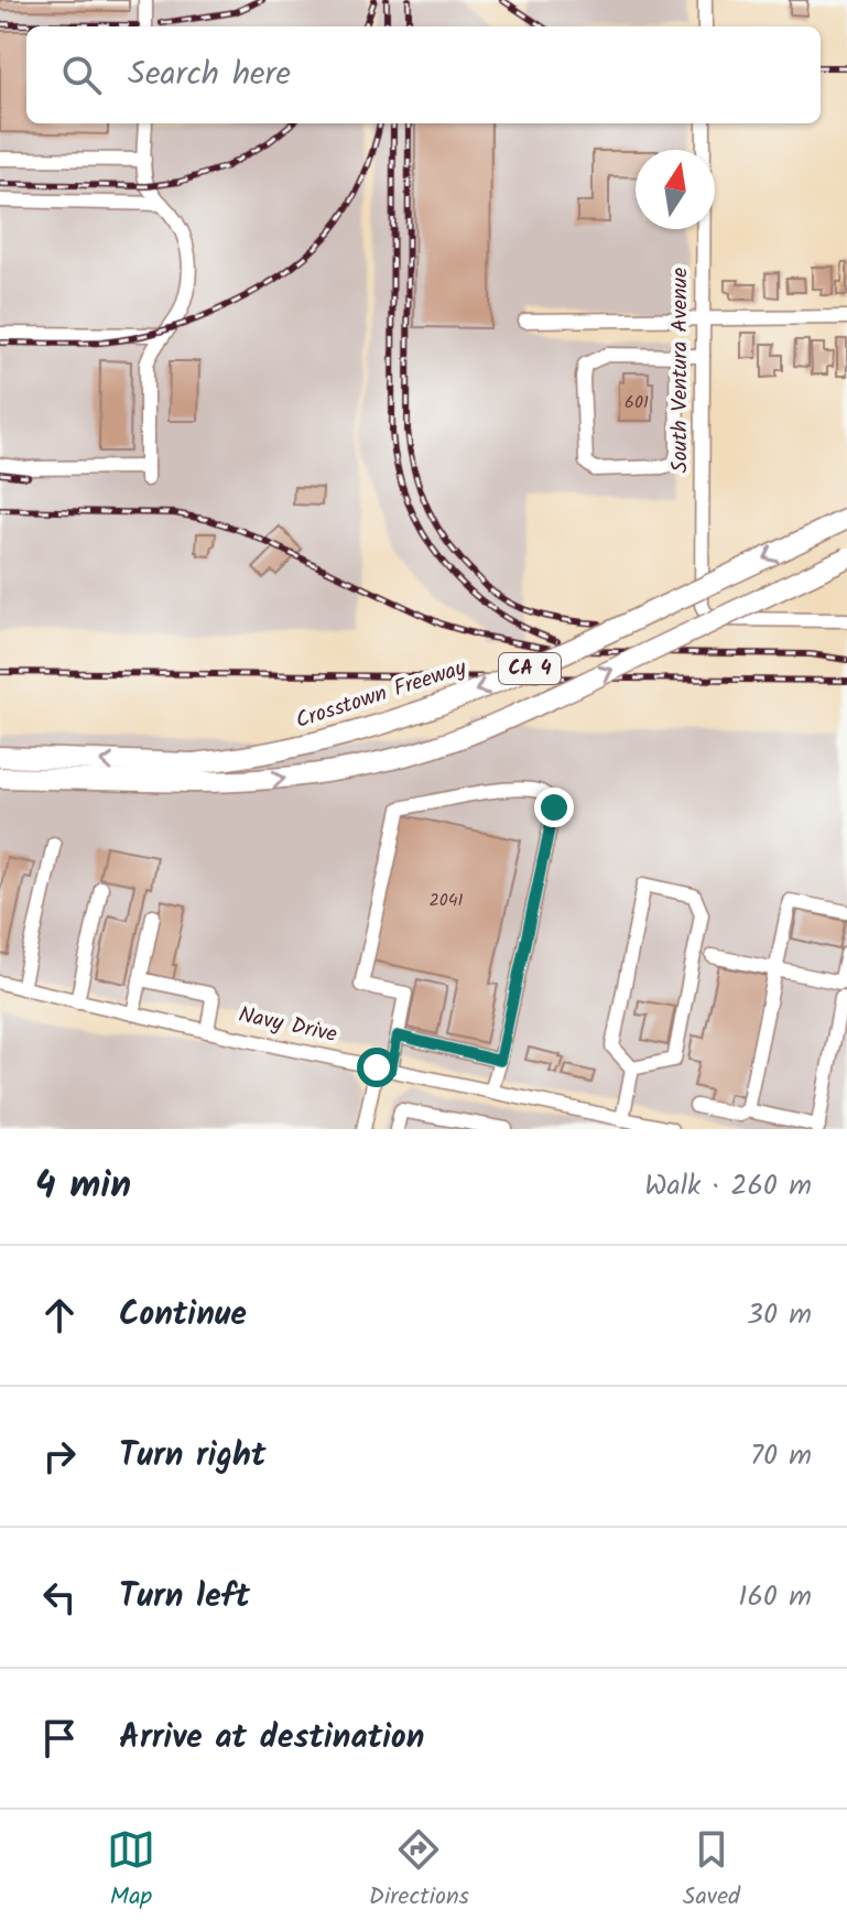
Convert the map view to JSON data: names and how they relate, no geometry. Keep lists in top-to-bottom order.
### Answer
{
  "streets": {
    "highway": ["CA 4", "Crosstown Freeway"],
    "street": ["South Ventura Avenue", "Navy Drive"]
  },
  "house_numbers": ["601", "2041"],
  "north": "top",
  "page": {
    "search": "Search here",
    "heading": ["4 min", "Walk · 260 m"],
    "list": [
      ["Continue", "30 m"],
      ["Turn right", "70 m"],
      ["Turn left", "160 m"],
      "Arrive at destination"
    ],
    "nav": ["Map", "Directions", "Saved"]
  }
}
